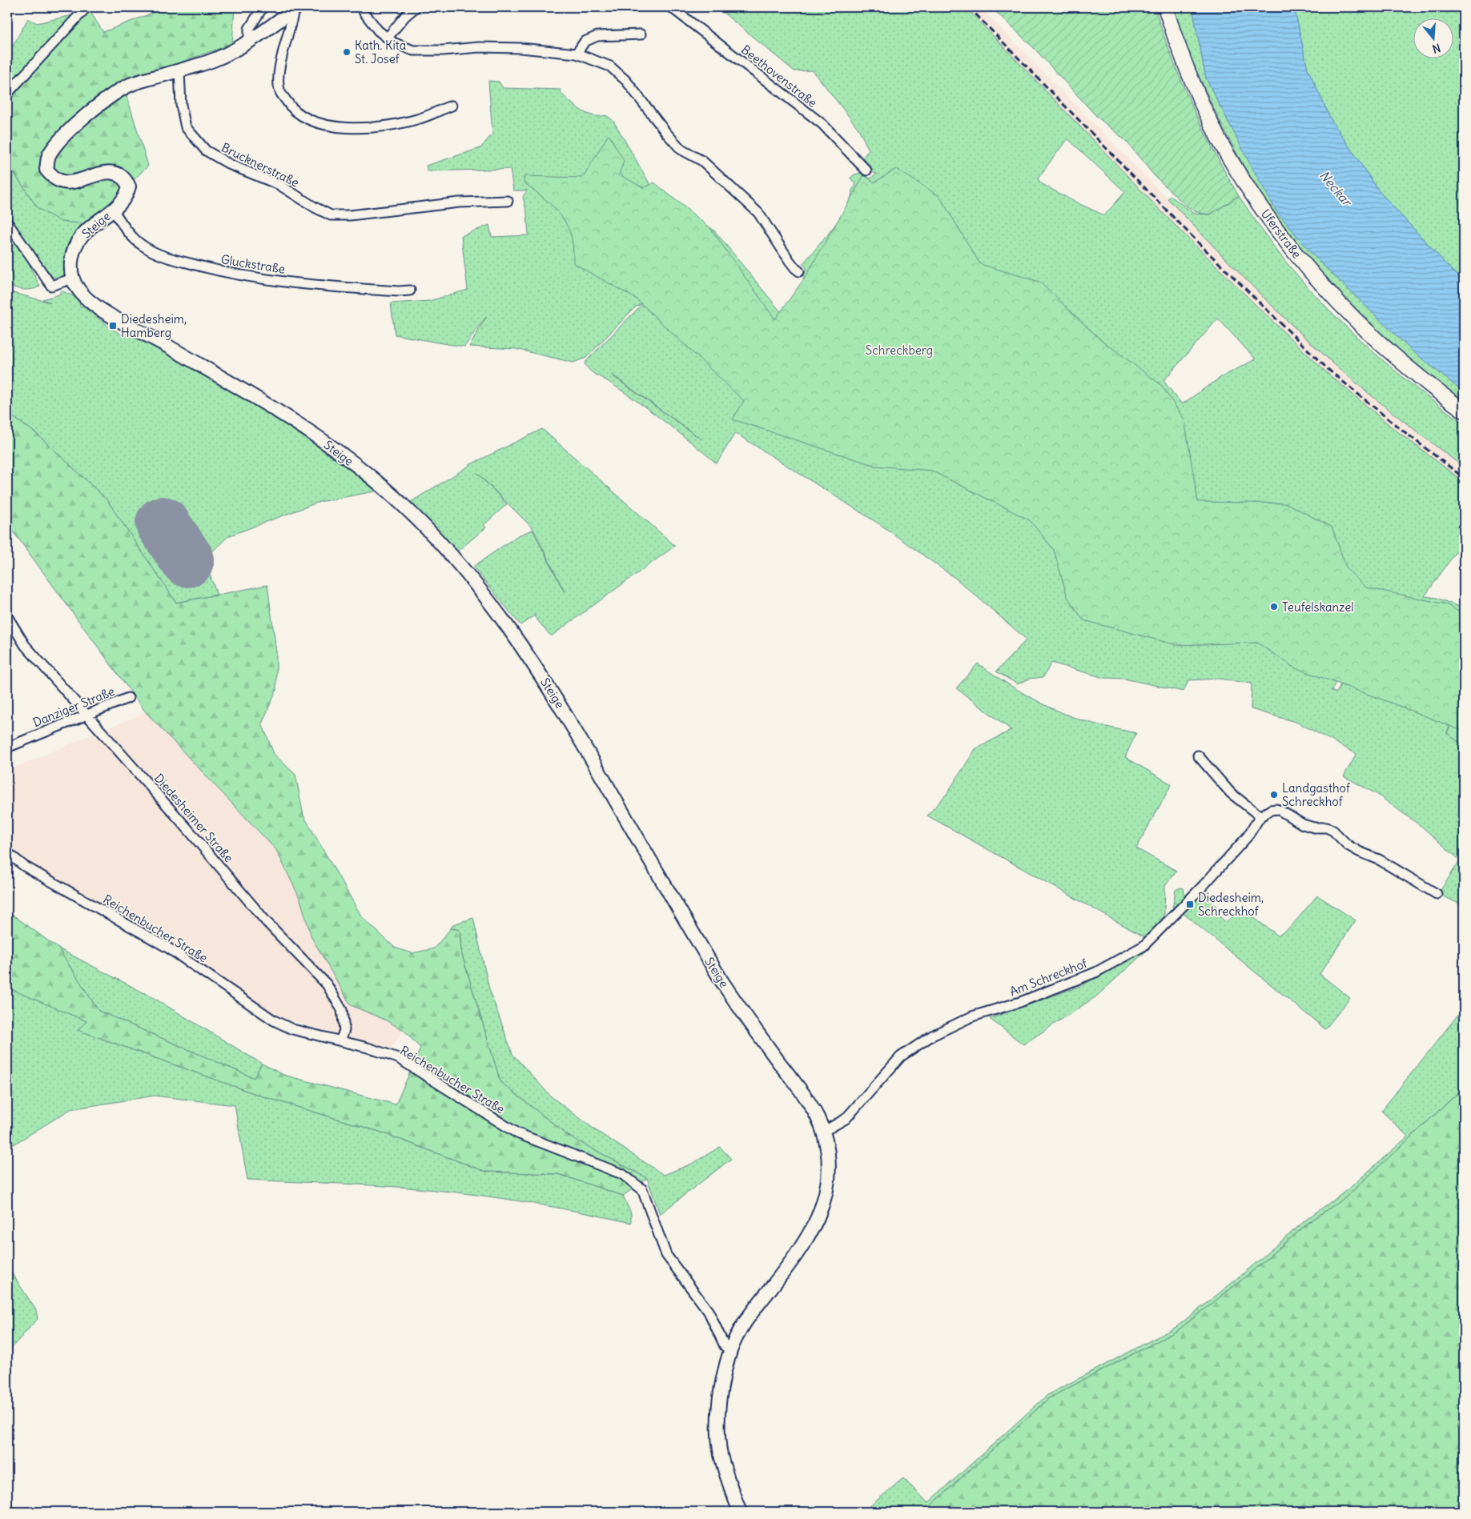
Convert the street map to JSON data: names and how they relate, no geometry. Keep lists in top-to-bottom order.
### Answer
{
  "streets": {
    "main road": ["Uferstraße"],
    "street": [
      "Beethovenstraße",
      "Brucknerstraße",
      "Steige",
      "Gluckstraße",
      "Danziger Straße",
      "Diedesheimer Straße",
      "Reichenbucher Straße",
      "Am Schreckhof"
    ]
  },
  "crossings": [
    ["Brucknerstraße", "Steige"],
    ["Steige", "Gluckstraße"],
    ["Steige", "Reichenbucher Straße"],
    ["Steige", "Am Schreckhof"],
    ["Danziger Straße", "Diedesheimer Straße"],
    ["Diedesheimer Straße", "Reichenbucher Straße"]
  ],
  "water": ["Neckar"],
  "parks": ["Schreckberg"],
  "places": {
    "other": ["Kath. Kita St. Josef", "Teufelskanzel", "Landgasthof Schreckhof"],
    "transit": ["Diedesheim, Hamberg", "Diedesheim, Schreckhof"]
  },
  "north": "bottom"
}
